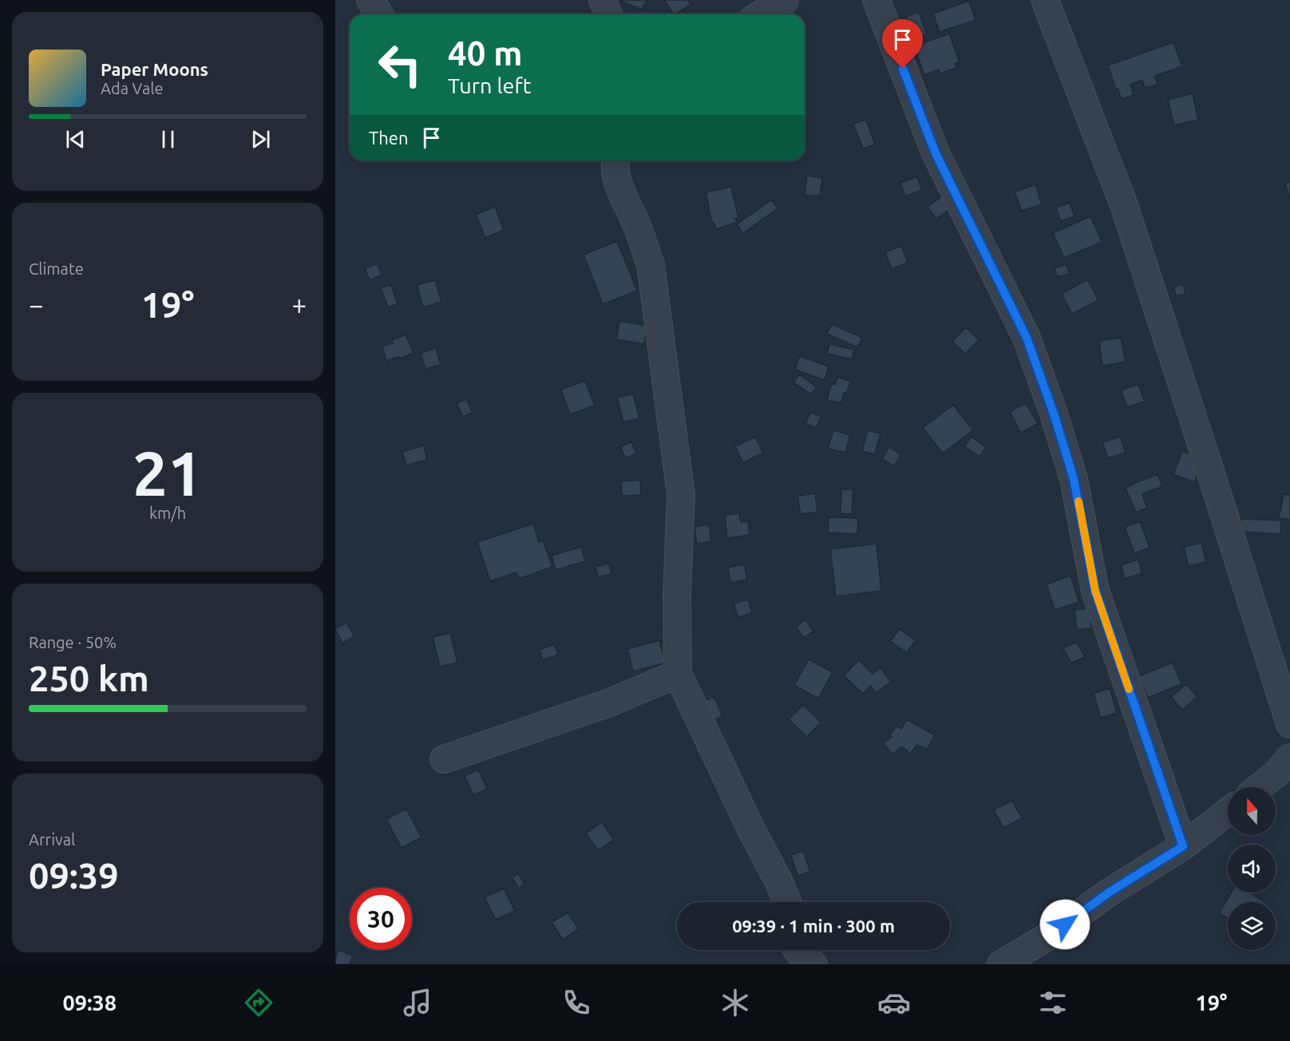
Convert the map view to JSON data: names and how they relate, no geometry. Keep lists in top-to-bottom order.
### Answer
{
  "north": "top",
  "page": {
    "turn": ["40 m", "Turn left"],
    "song": ["Paper Moons", "Ada Vale"],
    "then": "Then",
    "tile": [
      "Climate",
      ["21", "km/h"],
      ["Range · 50%", "250 km"],
      ["Arrival", "09:39"]
    ],
    "heat": ["−", "19°", "+"],
    "limit": "30",
    "trip": "09:39 · 1 min · 300 m",
    "tabs": ["09:38", "19°"]
  }
}
